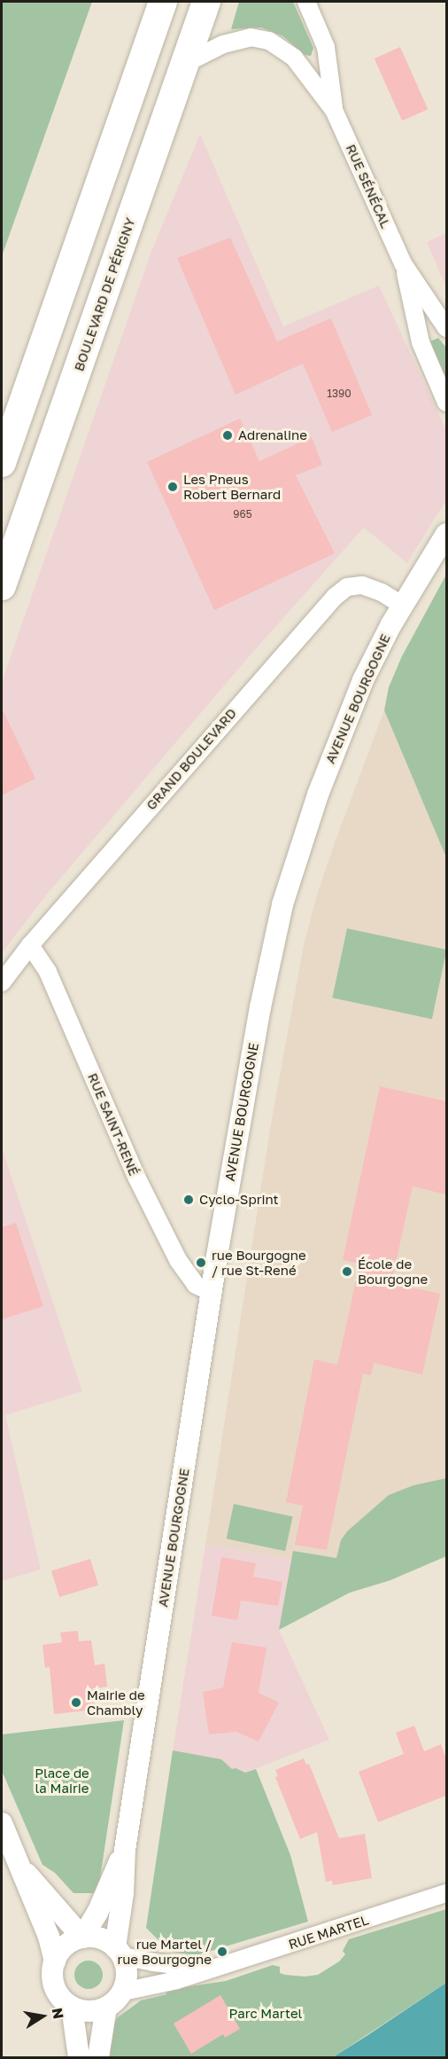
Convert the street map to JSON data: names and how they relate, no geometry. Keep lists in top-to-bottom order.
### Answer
{
  "streets": {
    "main road": ["BOULEVARD DE PÉRIGNY"],
    "street": [
      "RUE SÉNÉCAL",
      "AVENUE BOURGOGNE",
      "GRAND BOULEVARD",
      "RUE SAINT-RENÉ",
      "RUE MARTEL"
    ]
  },
  "crossings": [
    ["RUE SÉNÉCAL", "BOULEVARD DE PÉRIGNY"],
    ["AVENUE BOURGOGNE", "GRAND BOULEVARD"],
    ["AVENUE BOURGOGNE", "RUE SAINT-RENÉ"],
    ["AVENUE BOURGOGNE", "RUE MARTEL"],
    ["GRAND BOULEVARD", "RUE SAINT-RENÉ"]
  ],
  "parks": ["Place de la Mairie", "Parc Martel"],
  "places": [
    "Adrenaline",
    "Les Pneus Robert Bernard",
    "Cyclo-Sprint",
    "rue Bourgogne / rue St-René",
    "École de Bourgogne",
    "Mairie de Chambly",
    "rue Martel / rue Bourgogne"
  ],
  "house_numbers": ["1390", "965"],
  "north": "right"
}
